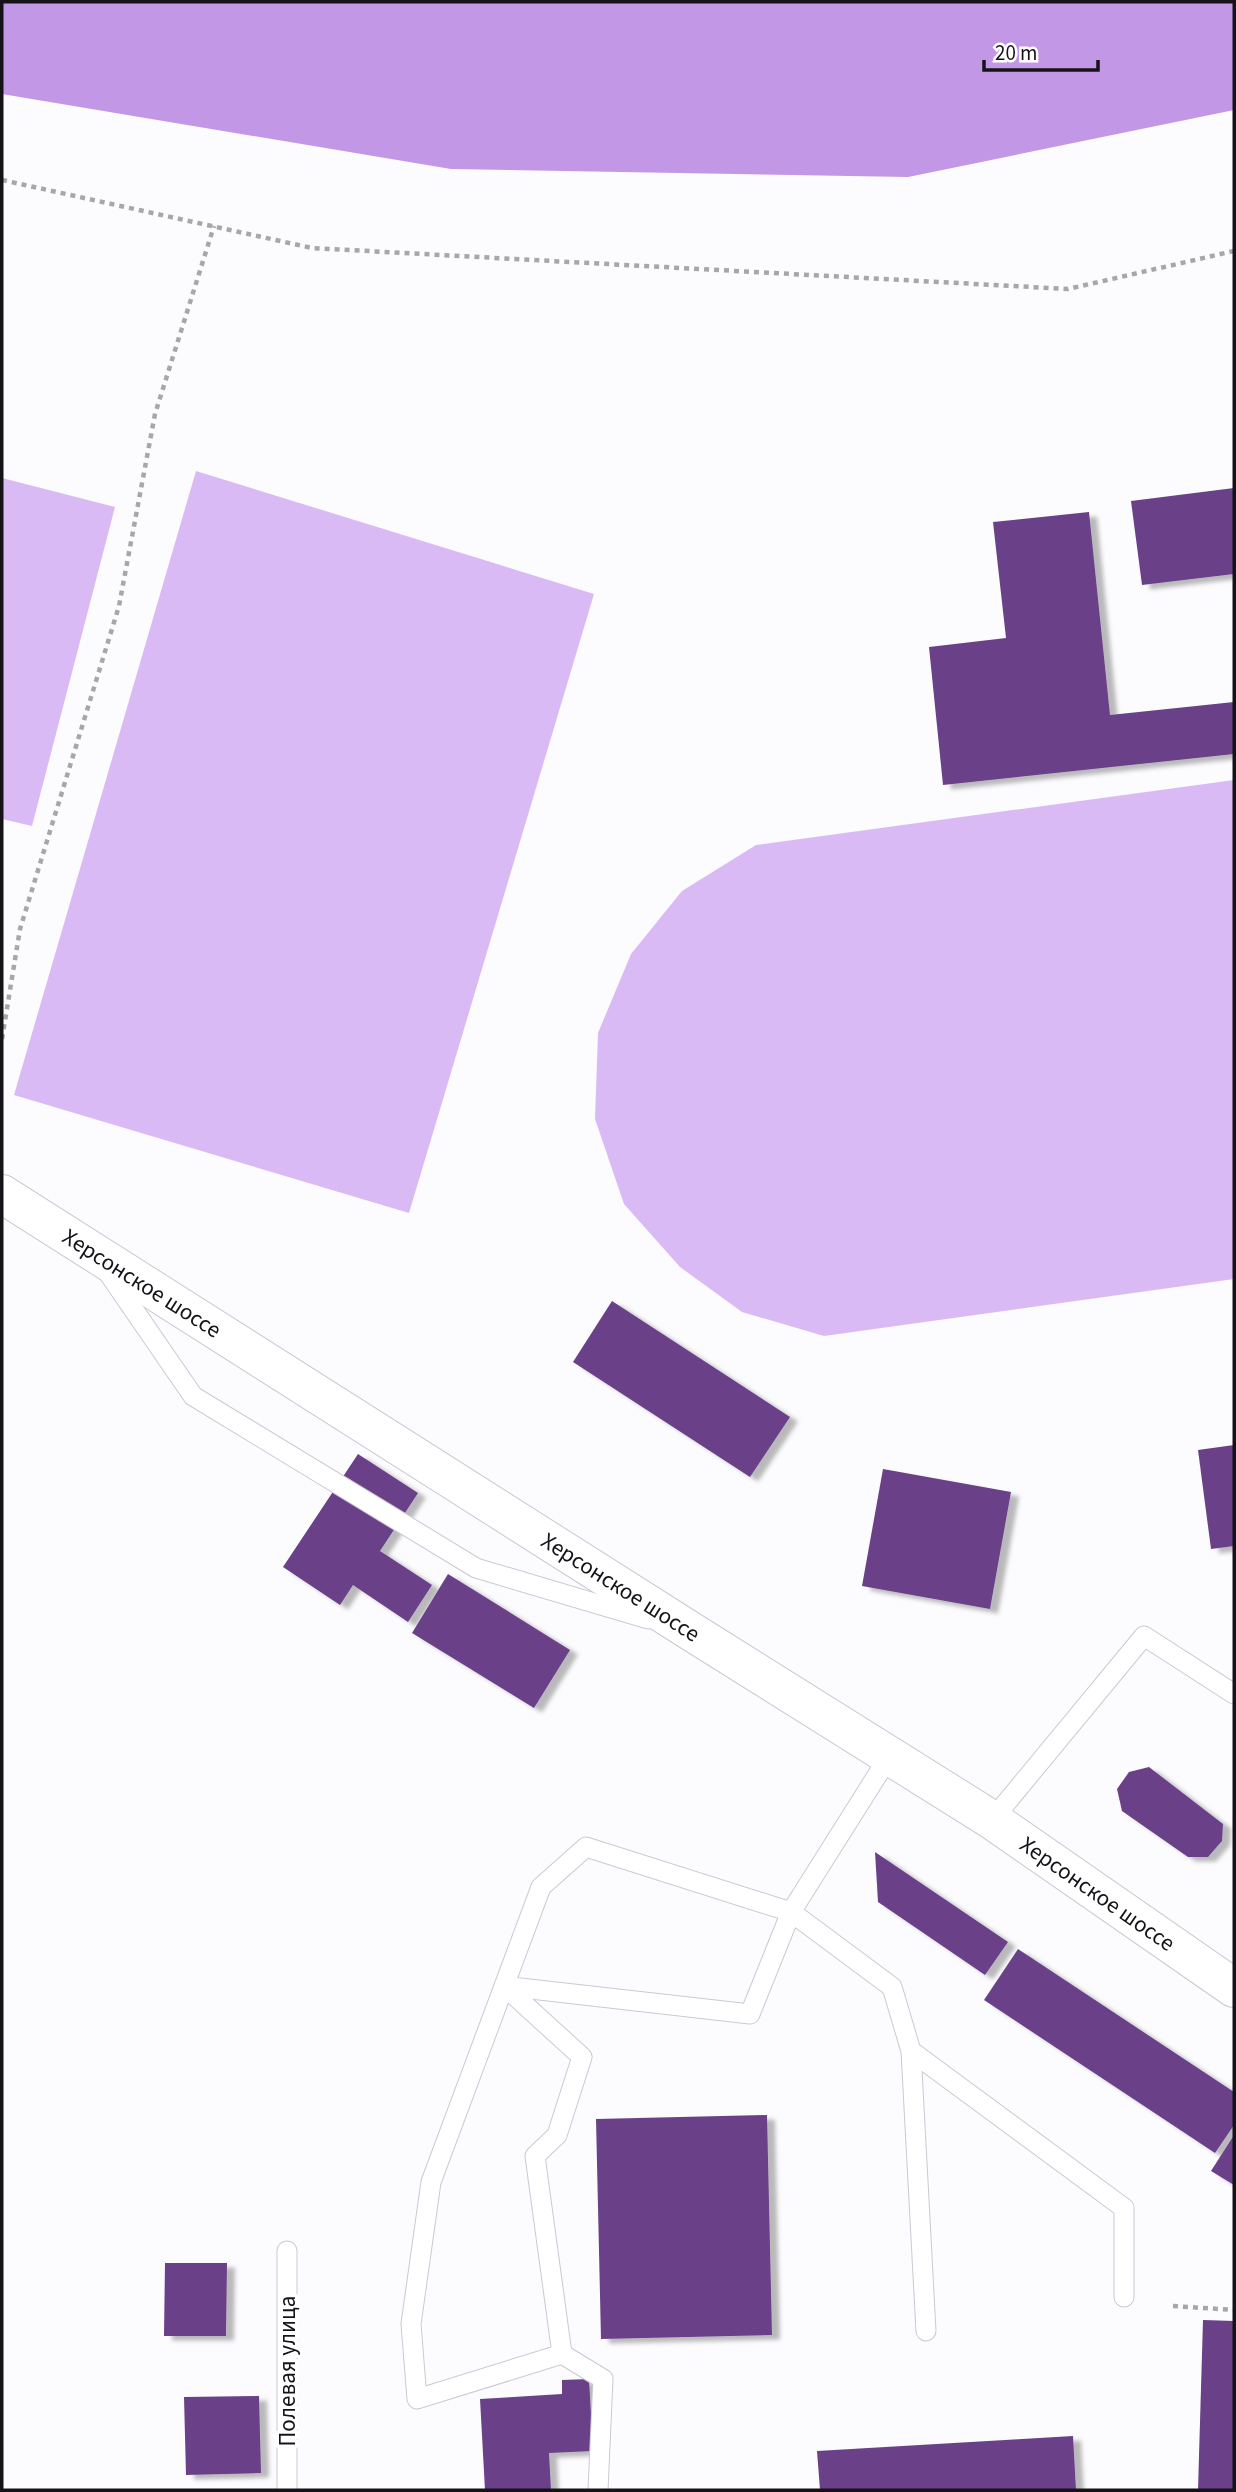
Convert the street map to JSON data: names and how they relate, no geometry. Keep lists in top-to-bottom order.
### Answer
{
  "streets": {
    "highway": ["Херсонское шоссе"],
    "lane": ["Полевая улица"]
  },
  "scale_bar": "20 m"
}
